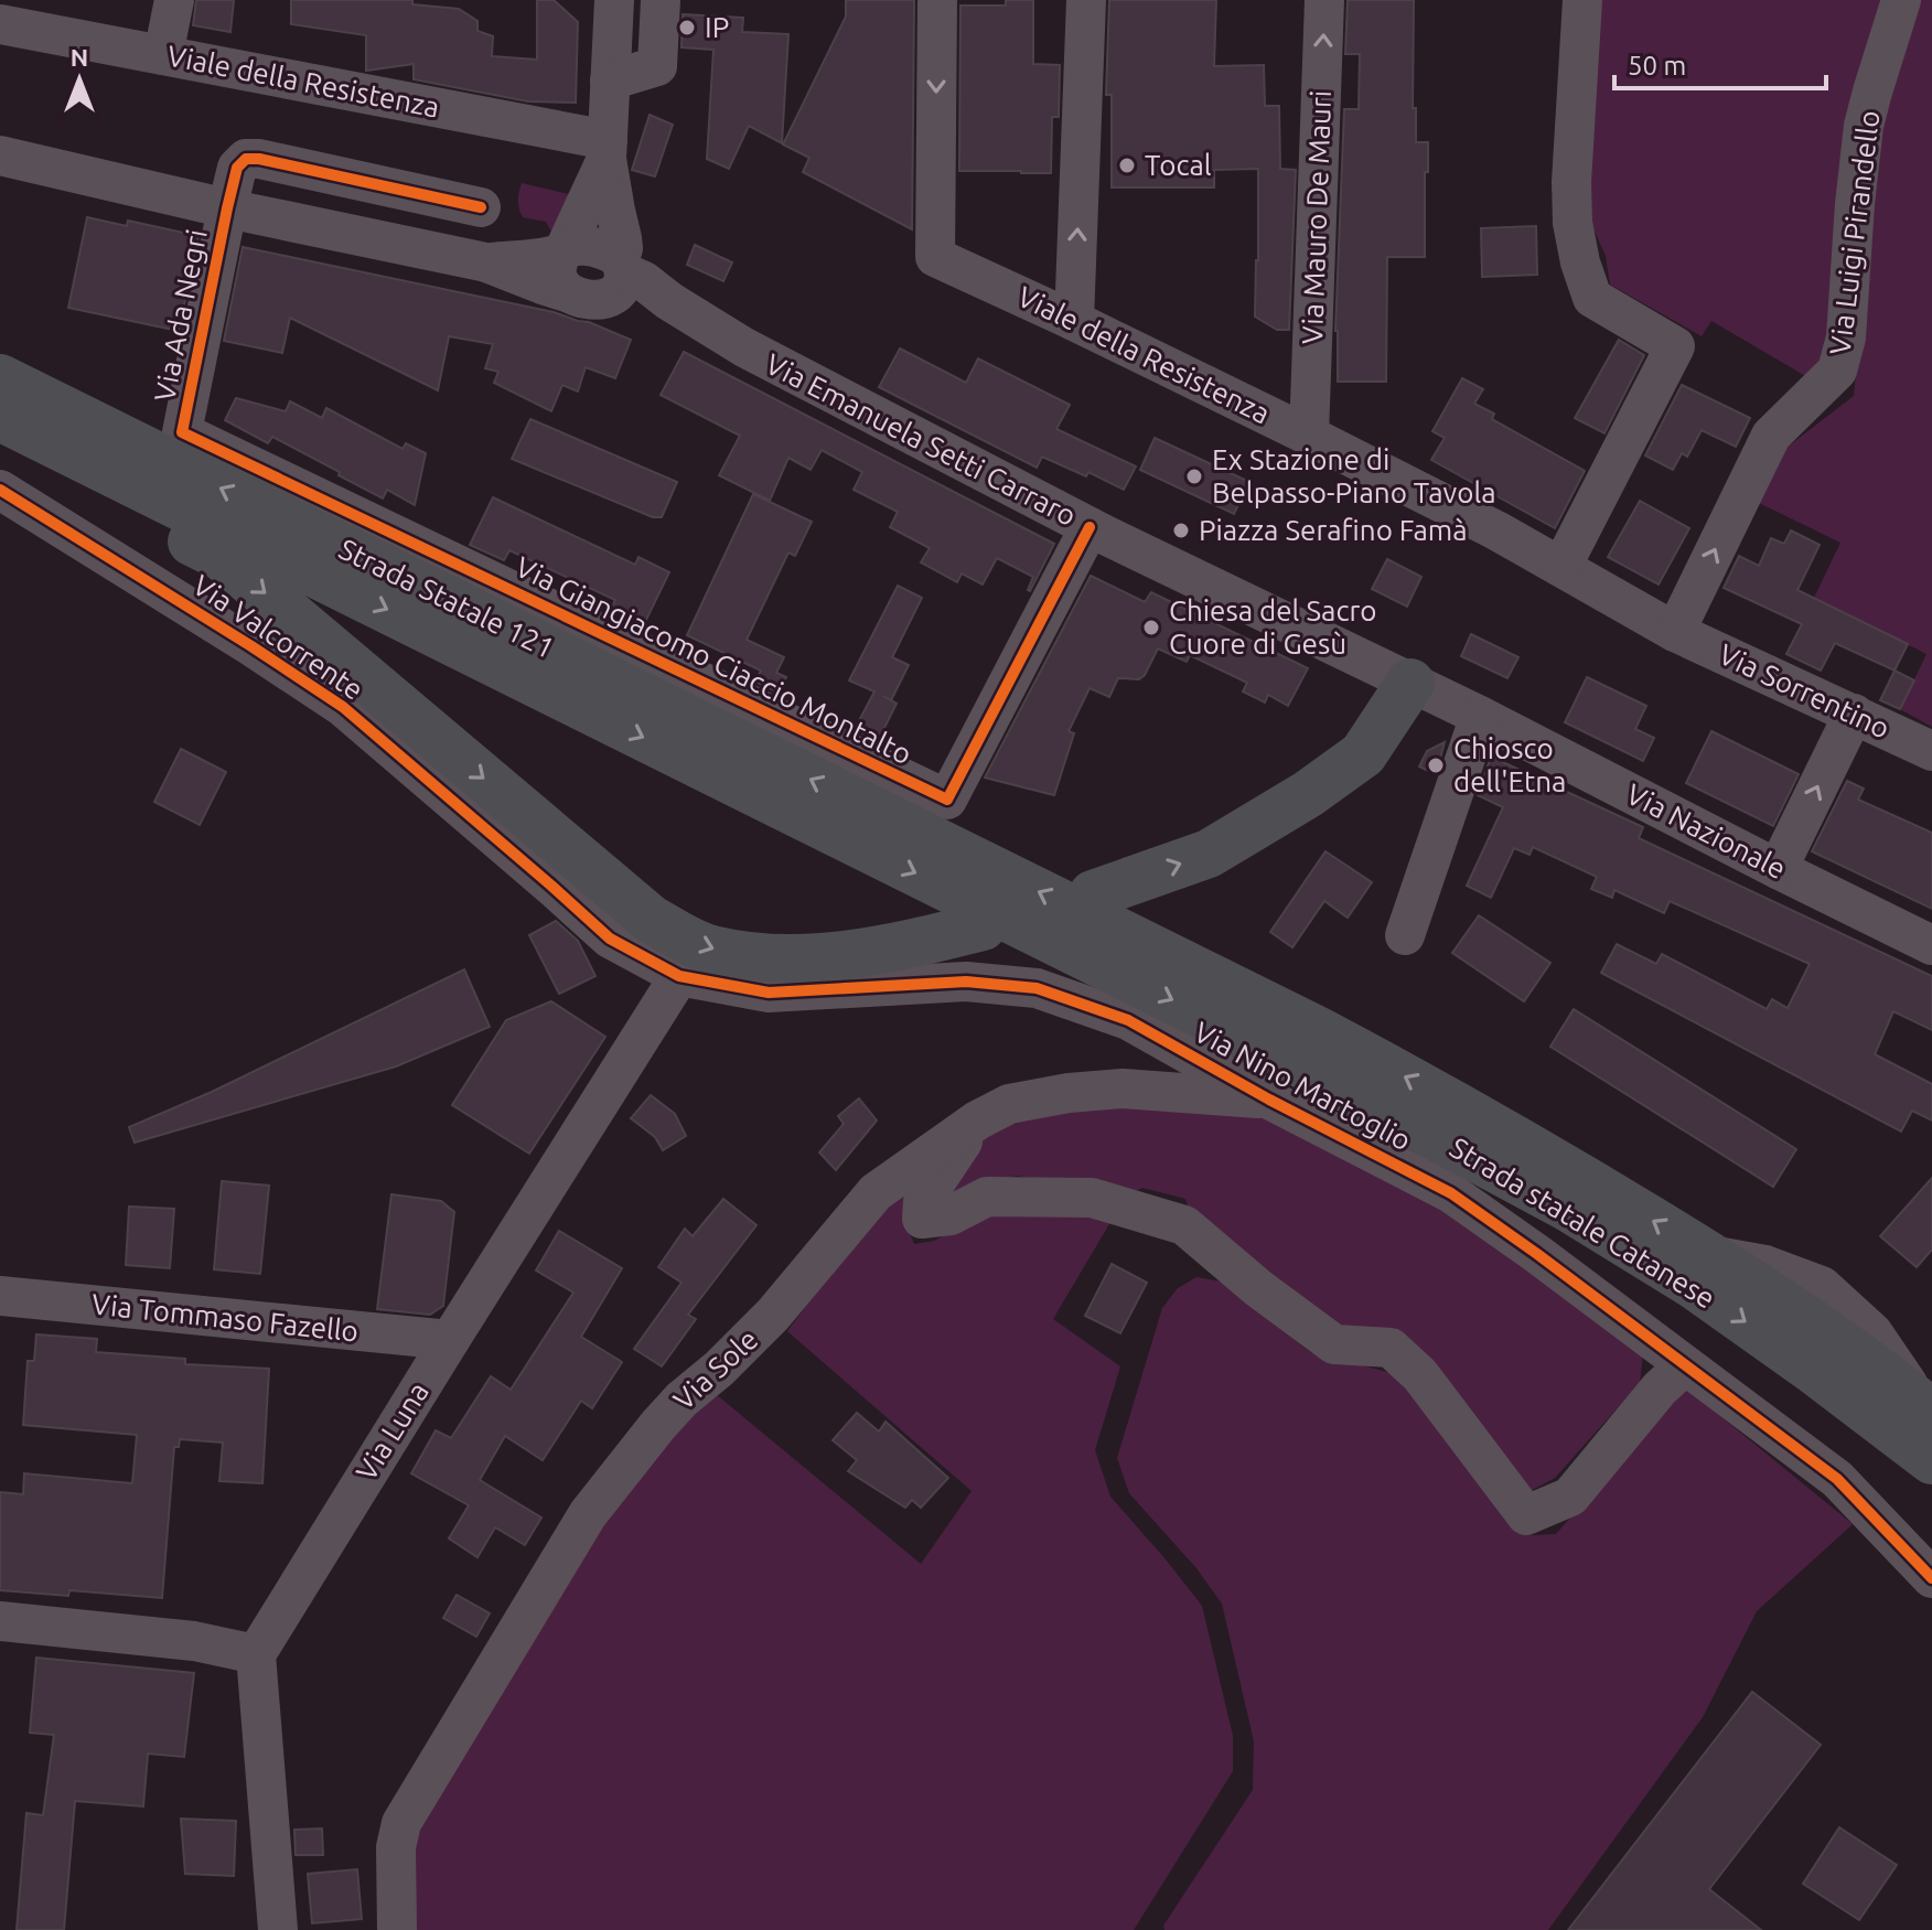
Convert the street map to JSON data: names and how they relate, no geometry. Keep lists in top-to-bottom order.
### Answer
{
  "streets": {
    "main road": ["Strada Statale 121", "Strada statale Catanese"],
    "street": [
      "Viale della Resistenza",
      "Via Mauro De Mauri",
      "Via Luigi Pirandello",
      "Via Ada Negri",
      "Via Emanuela Setti Carraro",
      "Via Valcorrente",
      "Via Giangiacomo Ciaccio Montalto",
      "Via Sorrentino",
      "Via Nazionale",
      "Via Nino Martoglio",
      "Via Tommaso Fazello",
      "Via Sole",
      "Via Luna"
    ]
  },
  "crossings": [
    ["Viale della Resistenza", "Via Mauro De Mauri"],
    ["Viale della Resistenza", "Via Luigi Pirandello"],
    ["Viale della Resistenza", "Via Sorrentino"],
    ["Via Luigi Pirandello", "Via Sorrentino"],
    ["Via Ada Negri", "Via Giangiacomo Ciaccio Montalto"],
    ["Via Emanuela Setti Carraro", "Via Giangiacomo Ciaccio Montalto"],
    ["Via Emanuela Setti Carraro", "Via Nazionale"],
    ["Strada Statale 121", "Strada statale Catanese"],
    ["Via Valcorrente", "Via Nino Martoglio"],
    ["Via Nino Martoglio", "Via Sole"],
    ["Via Nino Martoglio", "Via Luna"],
    ["Via Tommaso Fazello", "Via Luna"]
  ],
  "one_way": ["Via Luigi Pirandello"],
  "places": [
    "IP",
    "Tocal",
    "Ex Stazione di Belpasso-Piano Tavola",
    "Piazza Serafino Famà",
    "Chiesa del Sacro Cuore di Gesù",
    "Chiosco dell'Etna"
  ],
  "scale_bar": "50 m",
  "north": "top"
}
